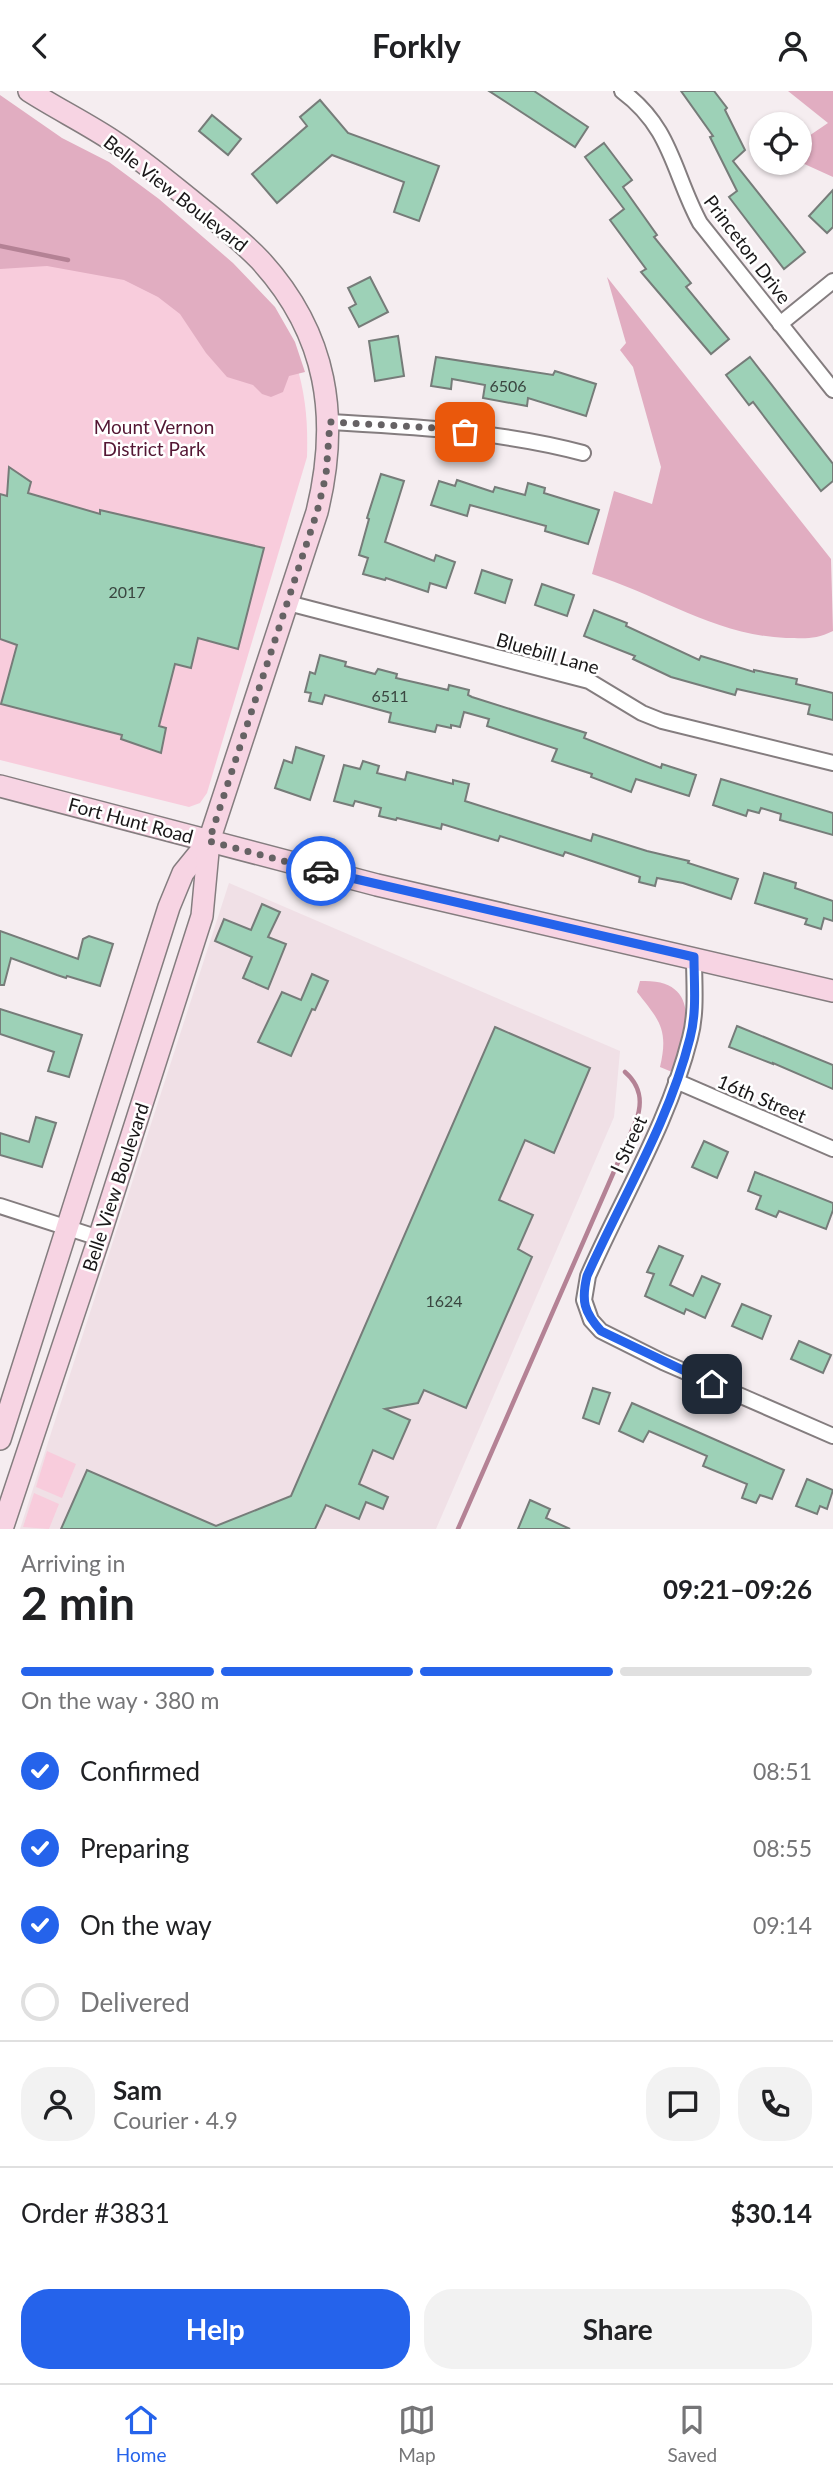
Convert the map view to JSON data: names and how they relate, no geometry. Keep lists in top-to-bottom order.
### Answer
{
  "streets": {
    "main road": ["Belle View Boulevard", "Fort Hunt Road"],
    "street": [
      "Princeton Drive",
      "Bluebill Lane",
      "16th Street",
      "I Street"
    ]
  },
  "crossings": [
    ["Belle View Boulevard", "Bluebill Lane"],
    ["Belle View Boulevard", "Fort Hunt Road"],
    ["Fort Hunt Road", "I Street"],
    ["16th Street", "I Street"]
  ],
  "parks": ["Mount Vernon District Park"],
  "house_numbers": [
    "6506",
    "2017",
    "6511",
    "1624"
  ],
  "page": {
    "header": "Forkly",
    "heading": ["2 min", "Arriving in", "09:21–09:26"],
    "panel": [
      "Sam",
      "Courier · 4.9",
      "Order #3831",
      "$30.14"
    ],
    "bar": "On the way · 380 m",
    "list": [
      ["Confirmed", "08:51"],
      ["Preparing", "08:55"],
      ["On the way", "09:14"],
      "Delivered"
    ],
    "buttons": ["Help", "Share"],
    "tabs": ["Home", "Map", "Saved"]
  }
}
